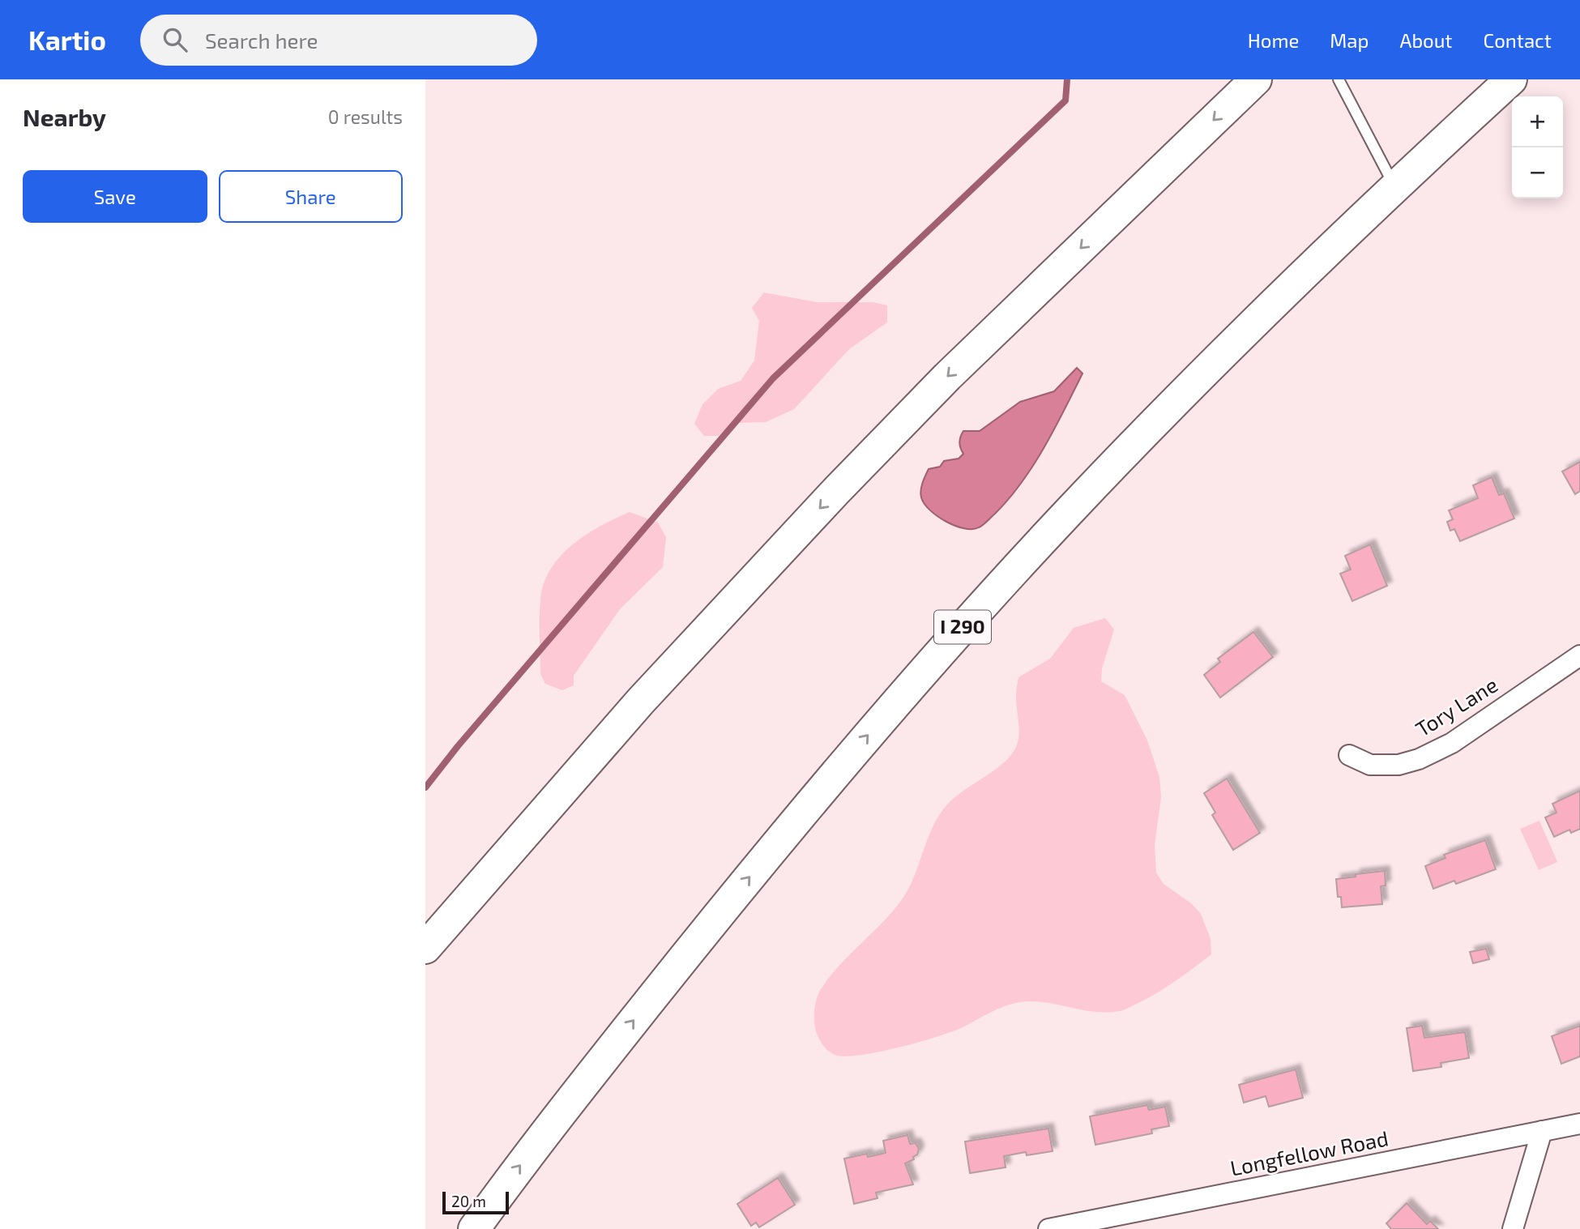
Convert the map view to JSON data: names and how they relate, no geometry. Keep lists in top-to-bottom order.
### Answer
{
  "streets": {
    "highway": ["I 290"],
    "street": ["Tory Lane", "Longfellow Road"]
  },
  "scale_bar": "20 m",
  "page": {
    "header": "Kartio",
    "search": "Search here",
    "nav": [
      "Home",
      "Map",
      "About",
      "Contact"
    ],
    "heading": ["Nearby", "0 results"],
    "map_buttons": ["+", "−"],
    "buttons": ["Save", "Share"],
    "scale": "20 m"
  }
}
